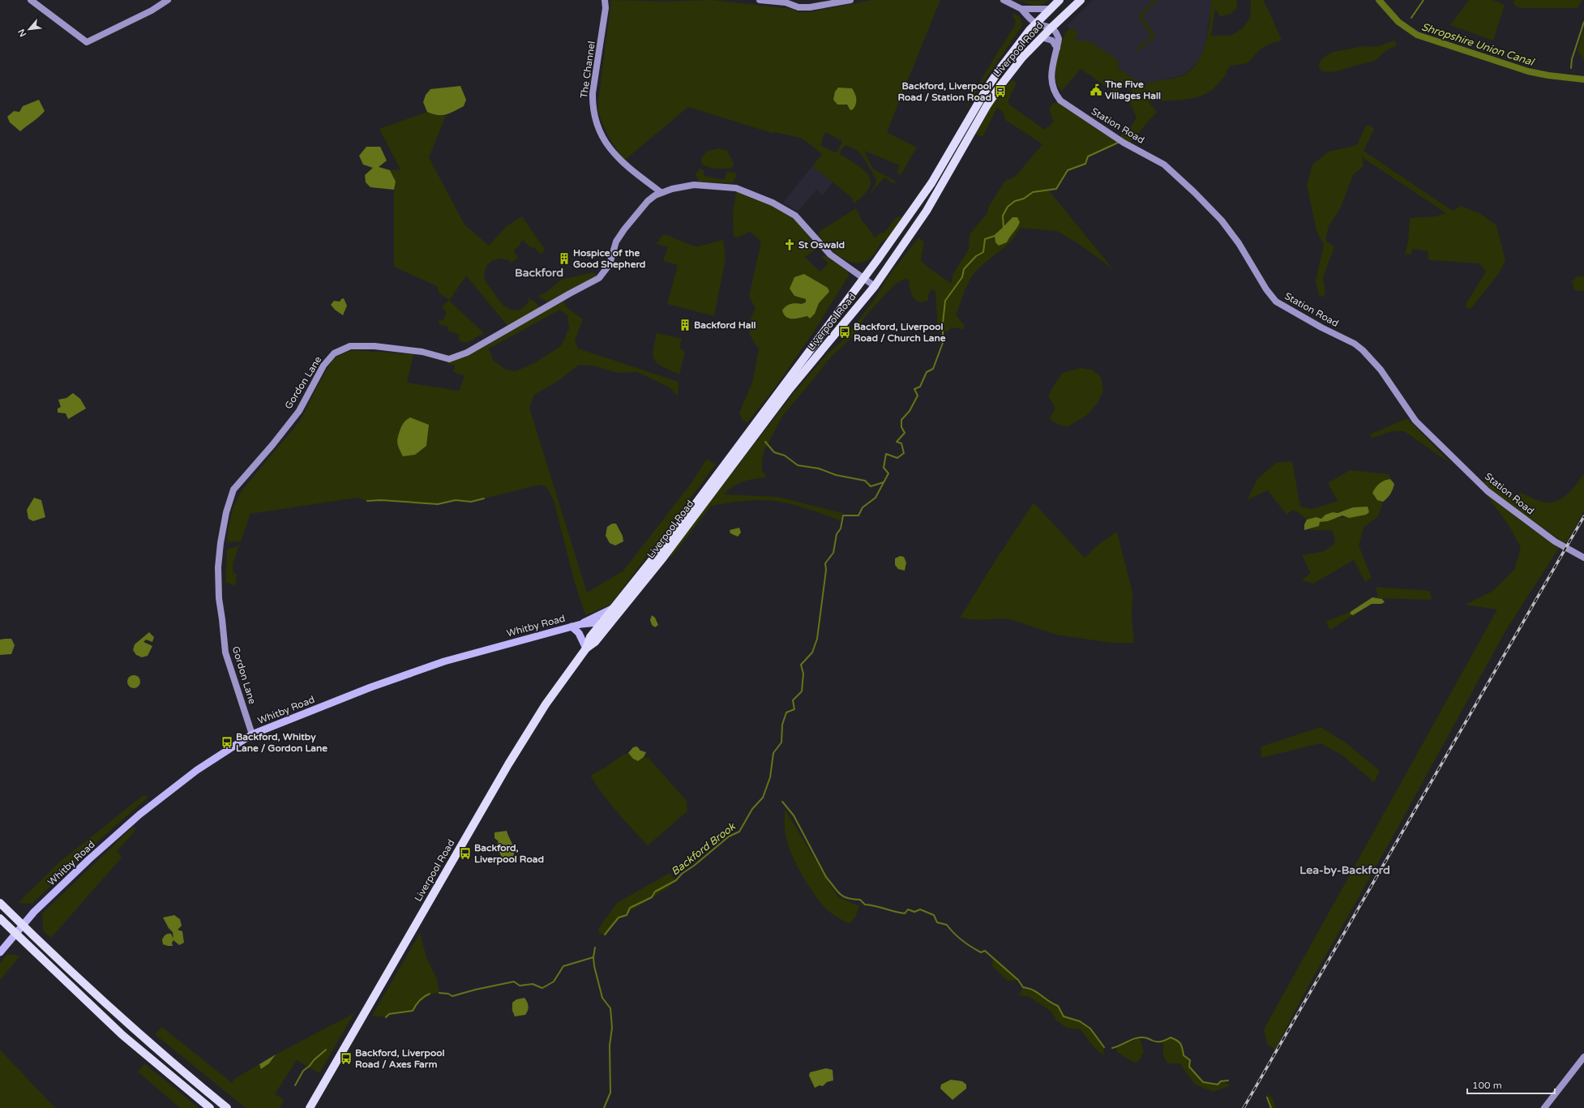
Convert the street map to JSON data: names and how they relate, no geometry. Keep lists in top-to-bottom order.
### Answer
{
  "streets": {
    "highway": ["Liverpool Road"],
    "main road": ["Whitby Road"],
    "street": ["The Channel", "Station Road", "Gordon Lane"]
  },
  "crossings": [
    ["Liverpool Road", "Station Road"],
    ["Liverpool Road", "Whitby Road"],
    ["The Channel", "Gordon Lane"],
    ["Gordon Lane", "Whitby Road"]
  ],
  "districts": ["Backford", "Lea-by-Backford"],
  "water": ["Shropshire Union Canal", "Backford Brook"],
  "places": {
    "public building": ["The Five Villages Hall"],
    "bus stop": [
      "Backford, Liverpool Road / Station Road",
      "Backford, Liverpool Road / Church Lane",
      "Backford, Whitby Lane / Gordon Lane",
      "Backford, Liverpool Road",
      "Backford, Liverpool Road / Axes Farm"
    ],
    "church": ["St Oswald"],
    "building": ["Hospice of the Good Shepherd", "Backford Hall"]
  },
  "scale_bar": "100 m",
  "north": "bottom left"
}
